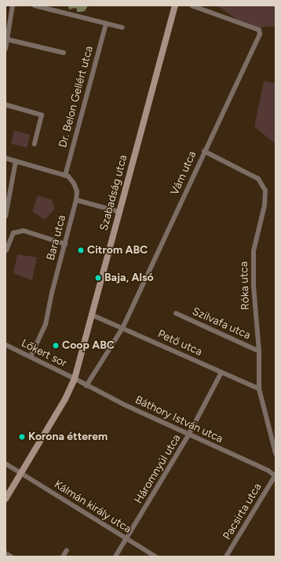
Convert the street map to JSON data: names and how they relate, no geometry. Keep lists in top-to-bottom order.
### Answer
{
  "streets": {
    "main road": ["Szabadság utca"],
    "street": [
      "Dr. Belon Gellért utca",
      "Vám utca",
      "Bara utca",
      "Róka utca",
      "Szilvafa utca",
      "Pető utca",
      "Lőkert sor",
      "Báthory István utca",
      "Háromnyúl utca",
      "Kálmán király utca",
      "Pacsirta utca"
    ]
  },
  "crossings": [
    ["Dr. Belon Gellért utca", "Bara utca"],
    ["Vám utca", "Róka utca"],
    ["Vám utca", "Pető utca"],
    ["Vám utca", "Báthory István utca"],
    ["Szabadság utca", "Pető utca"],
    ["Szabadság utca", "Lőkert sor"],
    ["Szabadság utca", "Báthory István utca"],
    ["Szabadság utca", "Kálmán király utca"],
    ["Bara utca", "Lőkert sor"],
    ["Róka utca", "Szilvafa utca"],
    ["Róka utca", "Pető utca"],
    ["Pető utca", "Háromnyúl utca"],
    ["Lőkert sor", "Báthory István utca"],
    ["Báthory István utca", "Háromnyúl utca"],
    ["Báthory István utca", "Pacsirta utca"],
    ["Háromnyúl utca", "Kálmán király utca"]
  ],
  "places": [
    "Citrom ABC",
    "Baja, Alsó",
    "Coop ABC",
    "Korona étterem"
  ]
}
